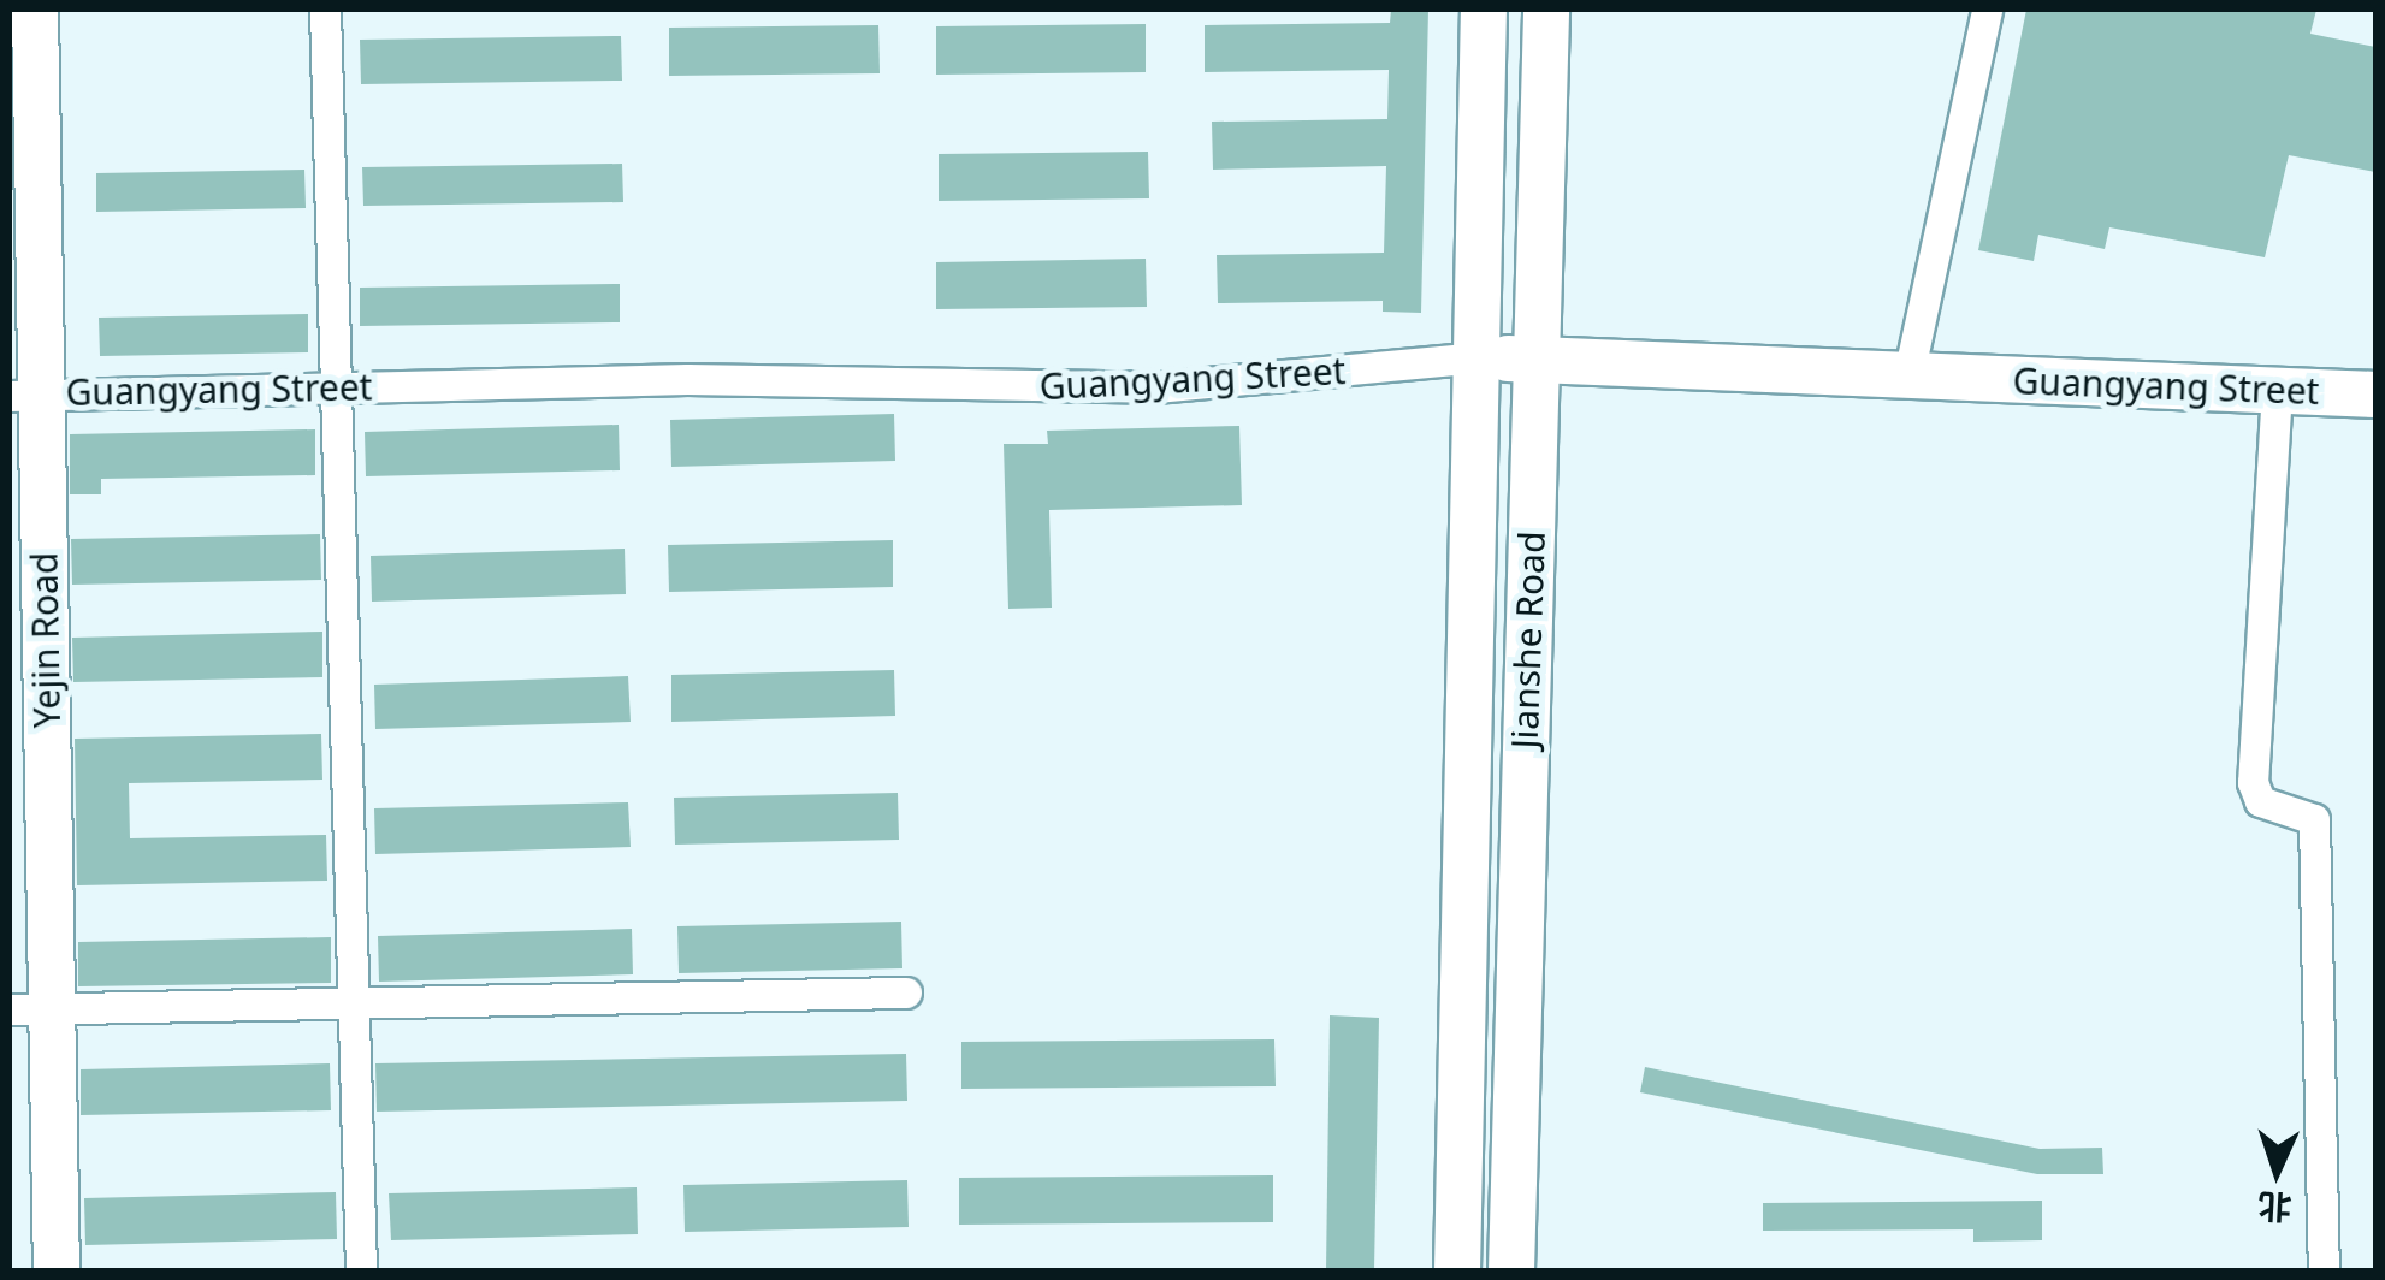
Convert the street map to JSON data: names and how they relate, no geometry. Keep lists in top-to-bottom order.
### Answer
{
  "streets": {
    "street": ["Guangyang Street", "Yejin Road", "Jianshe Road"]
  },
  "crossings": [
    ["Guangyang Street", "Yejin Road"],
    ["Guangyang Street", "Jianshe Road"]
  ],
  "north": "bottom"
}
